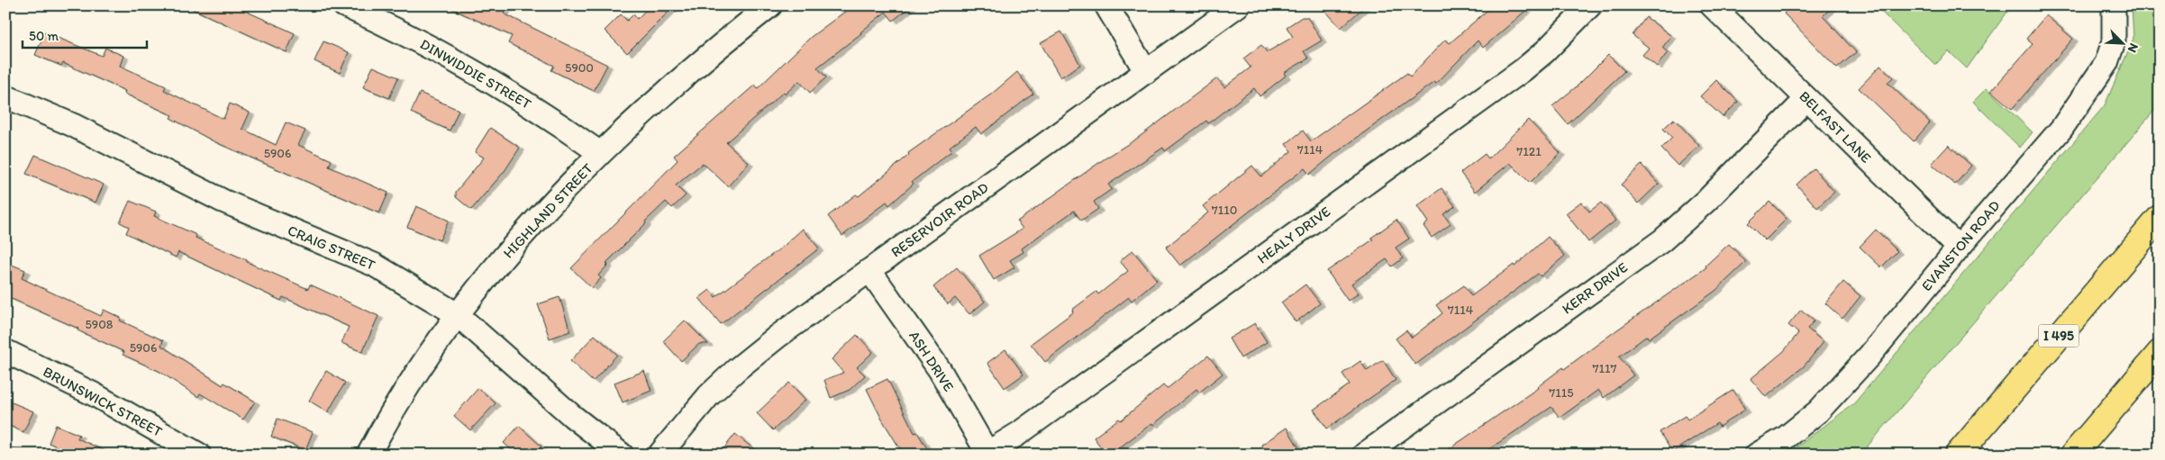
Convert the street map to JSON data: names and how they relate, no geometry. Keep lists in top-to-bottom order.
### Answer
{
  "streets": {
    "highway": ["I 495"],
    "street": [
      "DINWIDDIE STREET",
      "BELFAST LANE",
      "HIGHLAND STREET",
      "RESERVOIR ROAD",
      "HEALY DRIVE",
      "EVANSTON ROAD",
      "CRAIG STREET",
      "KERR DRIVE",
      "ASH DRIVE",
      "BRUNSWICK STREET"
    ]
  },
  "crossings": [
    ["DINWIDDIE STREET", "HIGHLAND STREET"],
    ["BELFAST LANE", "EVANSTON ROAD"],
    ["BELFAST LANE", "KERR DRIVE"],
    ["HIGHLAND STREET", "CRAIG STREET"],
    ["RESERVOIR ROAD", "ASH DRIVE"],
    ["HEALY DRIVE", "ASH DRIVE"]
  ],
  "house_numbers": [
    "5900",
    "7114",
    "7121",
    "5906",
    "7110",
    "7114",
    "5908",
    "5906",
    "7117",
    "7115"
  ],
  "scale_bar": "50 m",
  "north": "bottom right"
}
